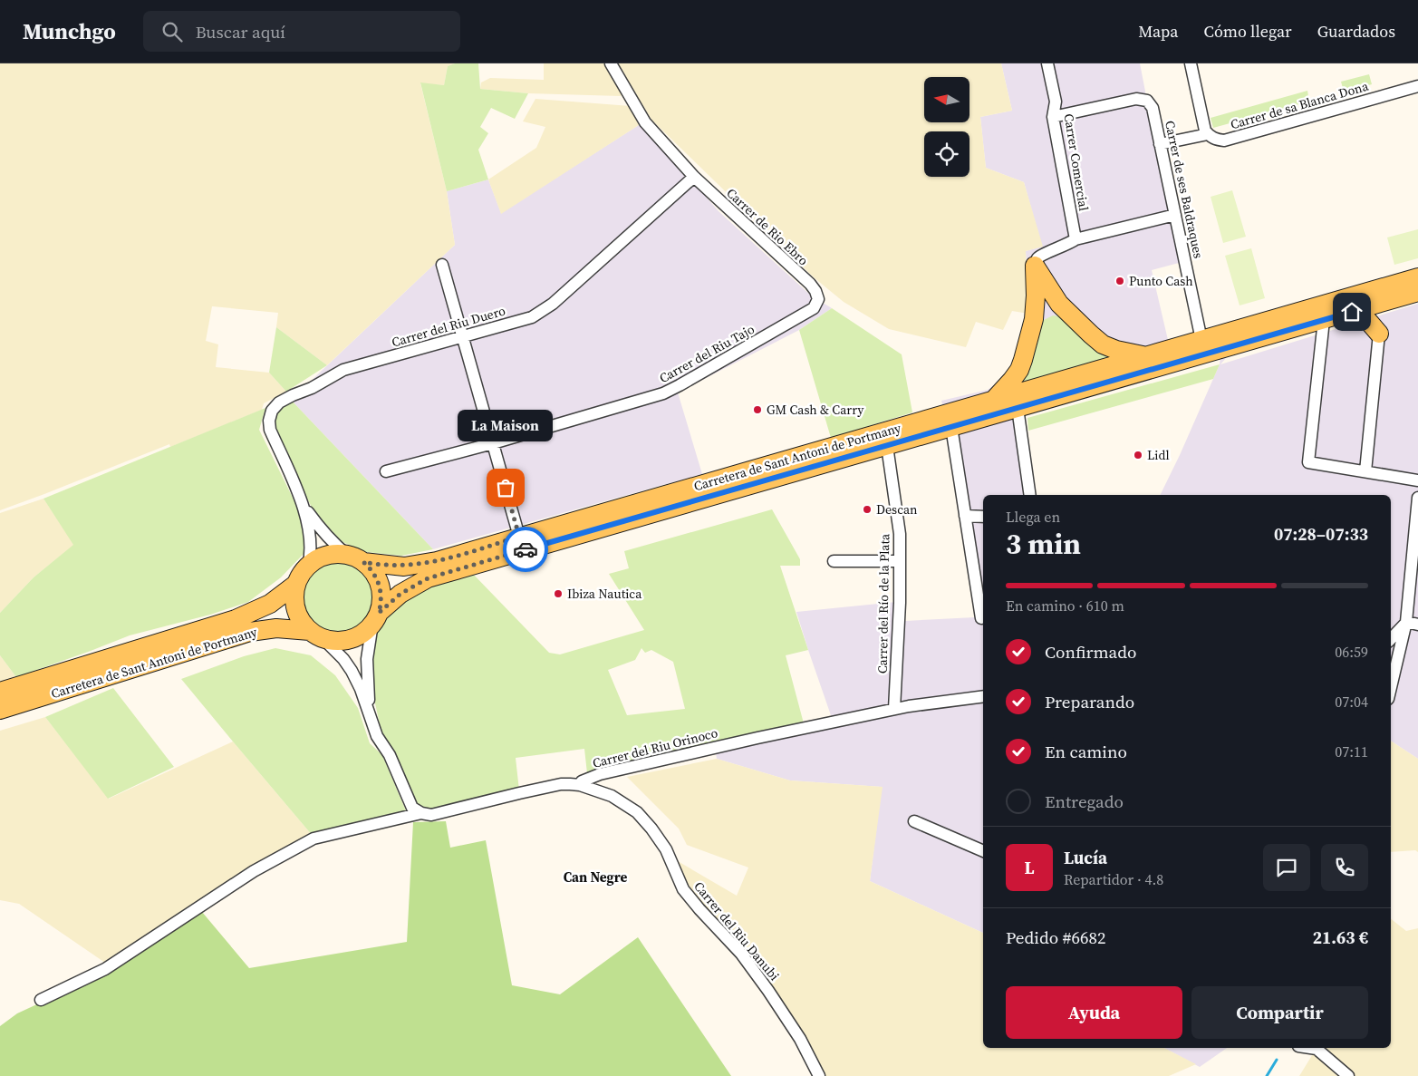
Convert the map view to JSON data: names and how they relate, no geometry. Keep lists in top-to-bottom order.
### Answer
{
  "streets": {
    "main road": ["Carretera de Sant Antoni de Portmany"],
    "street": [
      "Carrer de sa Blanca Dona",
      "Carrer Comercial",
      "Carrer de ses Baldraques",
      "Carrer de Rio Ebro",
      "Carrer del Riu Duero",
      "Carrer del Riu Tajo",
      "Carrer del Río de la Plata",
      "Carrer del Riu Orinoco",
      "Carrer del Riu Danubi"
    ]
  },
  "crossings": [
    ["Carrer Comercial", "Carrer de ses Baldraques"],
    ["Carrer de ses Baldraques", "Carretera de Sant Antoni de Portmany"],
    ["Carrer de Rio Ebro", "Carrer del Riu Duero"],
    ["Carrer de Rio Ebro", "Carrer del Riu Tajo"],
    ["Carretera de Sant Antoni de Portmany", "Carrer del Río de la Plata"],
    ["Carrer del Río de la Plata", "Carrer del Riu Orinoco"],
    ["Carrer del Riu Orinoco", "Carrer del Riu Danubi"]
  ],
  "districts": ["Can Negre"],
  "places": [
    "Punto Cash",
    "GM Cash & Carry",
    "Lidl",
    "La Maison",
    "Descan",
    "Ibiza Nautica"
  ],
  "north": "left",
  "page": {
    "header": "Munchgo",
    "search": "Buscar aquí",
    "nav": ["Mapa", "Cómo llegar", "Guardados"],
    "bubble": "La Maison",
    "heading": ["3 min", "Llega en", "07:28–07:33"],
    "panel": [
      "Lucía",
      "Repartidor · 4.8",
      "Pedido #6682",
      "21.63 €"
    ],
    "bar": "En camino · 610 m",
    "list": [
      ["Confirmado", "06:59"],
      ["Preparando", "07:04"],
      ["En camino", "07:11"],
      "Entregado"
    ],
    "round": "L",
    "buttons": ["Ayuda", "Compartir"]
  }
}
